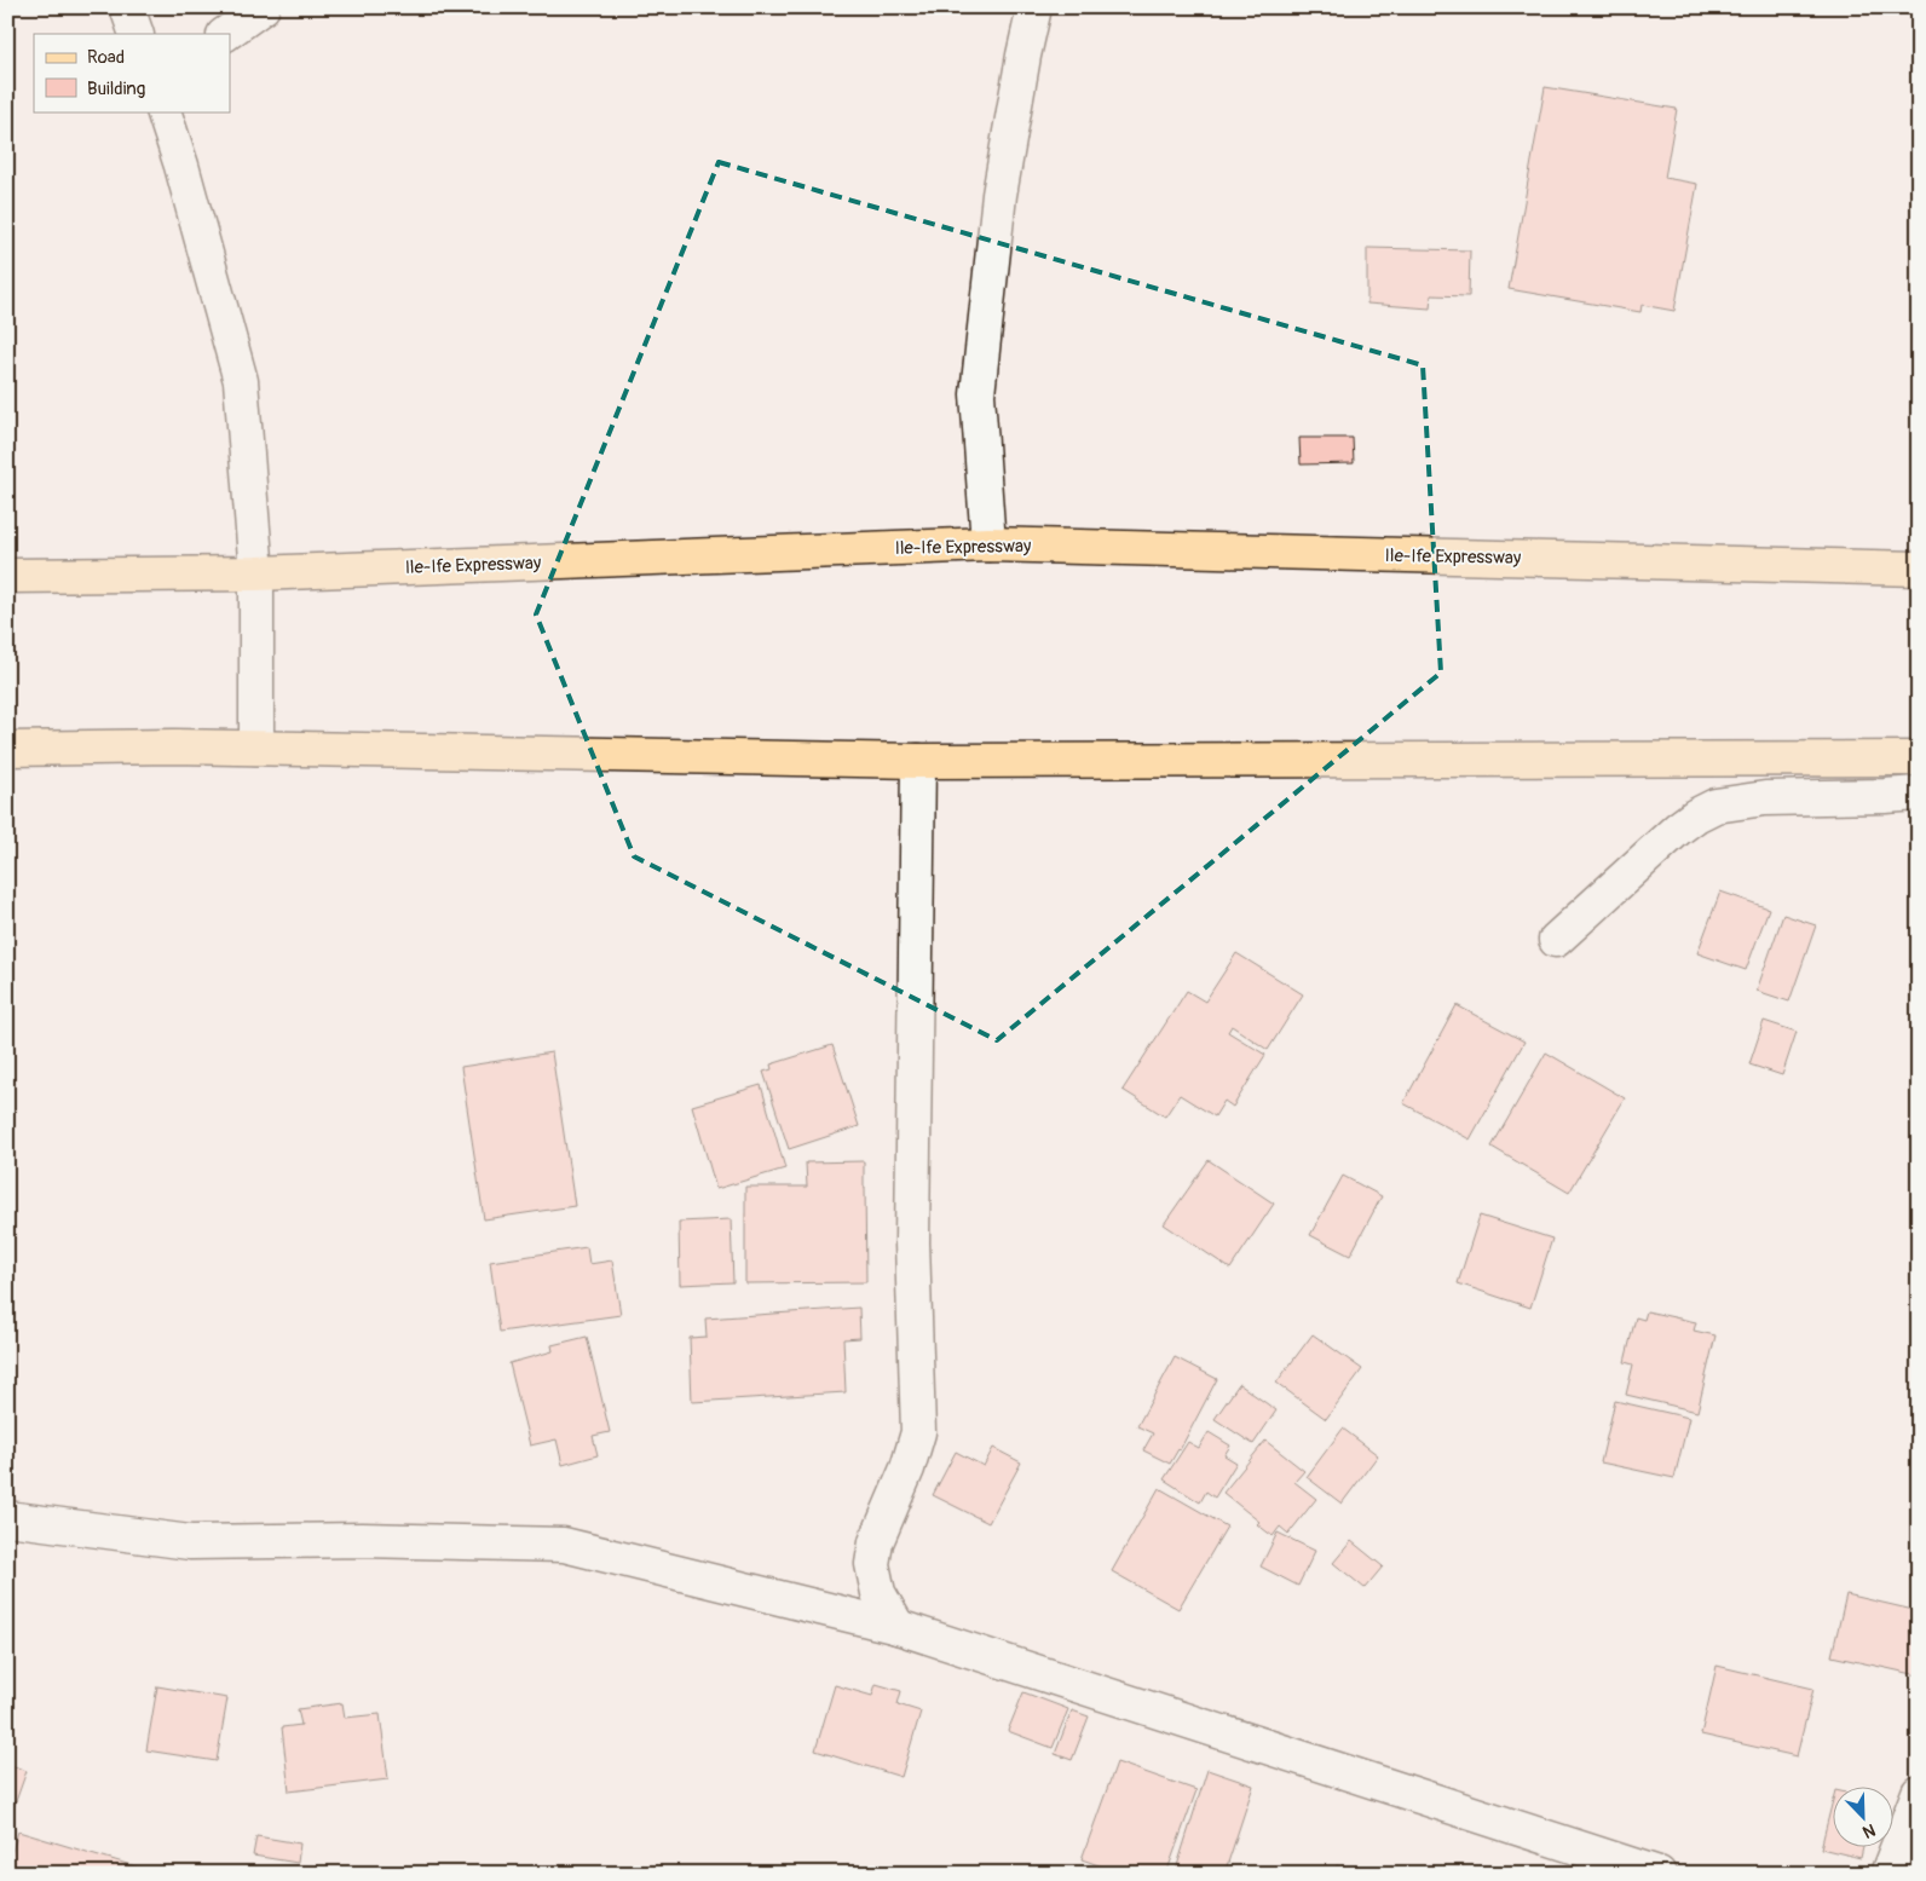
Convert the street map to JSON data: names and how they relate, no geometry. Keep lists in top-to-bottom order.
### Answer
{
  "streets": {
    "main road": ["Ile-Ife Expressway"]
  },
  "legend": ["Road", "Building"],
  "north": "bottom right"
}
